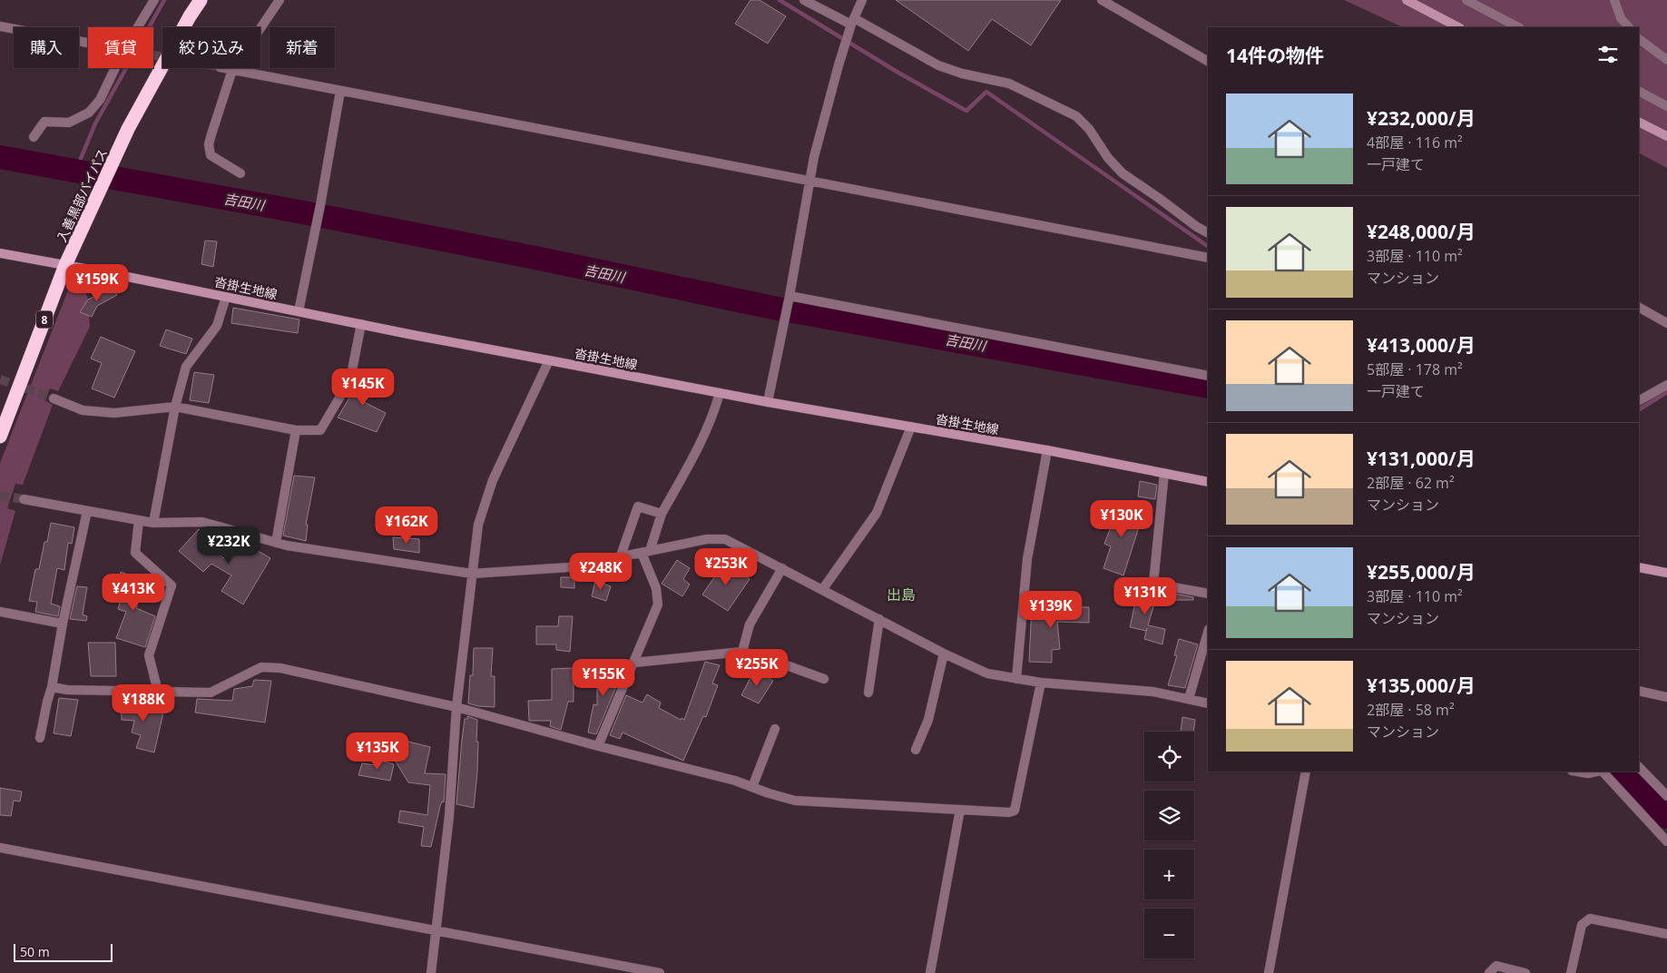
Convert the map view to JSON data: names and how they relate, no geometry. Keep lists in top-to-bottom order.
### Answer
{
  "streets": {
    "highway": ["入善黒部バイパス", "8"],
    "main road": ["沓掛生地線"]
  },
  "crossings": [
    ["入善黒部バイパス", "沓掛生地線"]
  ],
  "districts": ["出島"],
  "water": ["吉田川"],
  "scale_bar": "50 m",
  "page": {
    "chip": [
      "購入",
      "賃貸",
      "絞り込み",
      "新着"
    ],
    "heading": "14件の物件",
    "list": [
      {
        "name": "¥232,000/月",
        "note": "4部屋 · 116 m² · 一戸建て"
      },
      {
        "name": "¥248,000/月",
        "note": "3部屋 · 110 m² · マンション"
      },
      {
        "name": "¥413,000/月",
        "note": "5部屋 · 178 m² · 一戸建て"
      },
      {
        "name": "¥131,000/月",
        "note": "2部屋 · 62 m² · マンション"
      },
      {
        "name": "¥255,000/月",
        "note": "3部屋 · 110 m² · マンション"
      },
      {
        "name": "¥135,000/月",
        "note": "2部屋 · 58 m² · マンション"
      }
    ],
    "price": [
      "¥159K",
      "¥145K",
      "¥130K",
      "¥162K",
      "¥232K",
      "¥253K",
      "¥248K",
      "¥413K",
      "¥131K",
      "¥139K",
      "¥255K",
      "¥155K",
      "¥188K",
      "¥135K"
    ],
    "map_buttons": ["+", "−"],
    "scale": "50 m"
  }
}
